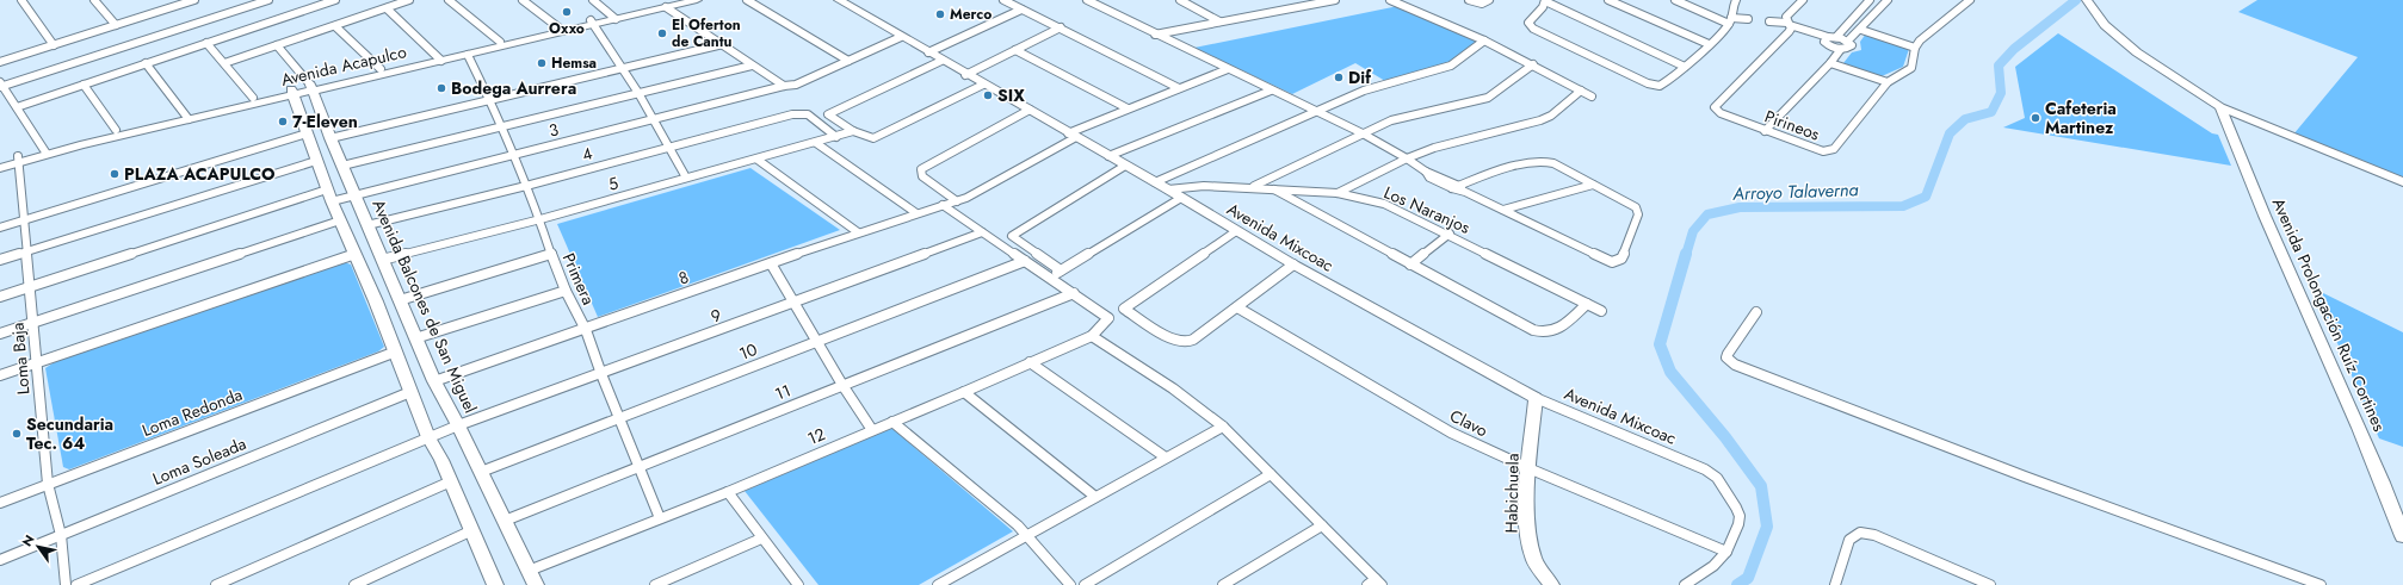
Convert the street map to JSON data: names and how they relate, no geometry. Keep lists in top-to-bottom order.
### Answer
{
  "streets": {
    "street": [
      "Avenida Acapulco",
      "Pirineos",
      "3",
      "4",
      "5",
      "Los Naranjos",
      "Avenida Mixcoac",
      "8",
      "Primera",
      "Avenida Balcones de San Miguel",
      "Avenida Prolongación Ruíz Cortines",
      "9",
      "10",
      "Loma Baja",
      "11",
      "Loma Redonda",
      "Clavo",
      "12",
      "Loma Soleada",
      "Habichuela"
    ]
  },
  "crossings": [
    ["Avenida Acapulco", "Primera"],
    ["Avenida Acapulco", "Avenida Balcones de San Miguel"],
    ["Avenida Acapulco", "Loma Baja"],
    ["3", "Avenida Mixcoac"],
    ["3", "Primera"],
    ["3", "Avenida Balcones de San Miguel"],
    ["3", "Loma Baja"],
    ["4", "5"],
    ["4", "Primera"],
    ["4", "Avenida Balcones de San Miguel"],
    ["5", "Primera"],
    ["5", "Avenida Balcones de San Miguel"],
    ["Los Naranjos", "Avenida Mixcoac"],
    ["Avenida Mixcoac", "8"],
    ["Avenida Mixcoac", "Clavo"],
    ["Avenida Mixcoac", "Habichuela"],
    ["8", "Primera"],
    ["8", "Avenida Balcones de San Miguel"],
    ["Primera", "9"],
    ["Primera", "10"],
    ["Primera", "11"],
    ["Primera", "12"],
    ["Avenida Balcones de San Miguel", "9"],
    ["Avenida Balcones de San Miguel", "10"],
    ["Avenida Balcones de San Miguel", "11"],
    ["Avenida Balcones de San Miguel", "12"],
    ["Loma Baja", "Loma Redonda"],
    ["Loma Baja", "Loma Soleada"],
    ["11", "12"],
    ["Clavo", "Habichuela"]
  ],
  "water": ["Arroyo Talaverna"],
  "places": [
    "Oxxo",
    "Merco",
    "El Oferton de Cantu",
    "Hemsa",
    "Dif",
    "Bodega Aurrera",
    "SIX",
    "Cafeteria Martinez",
    "7-Eleven",
    "PLAZA ACAPULCO",
    "Secundaria Tec. 64"
  ],
  "north": "top left"
}
